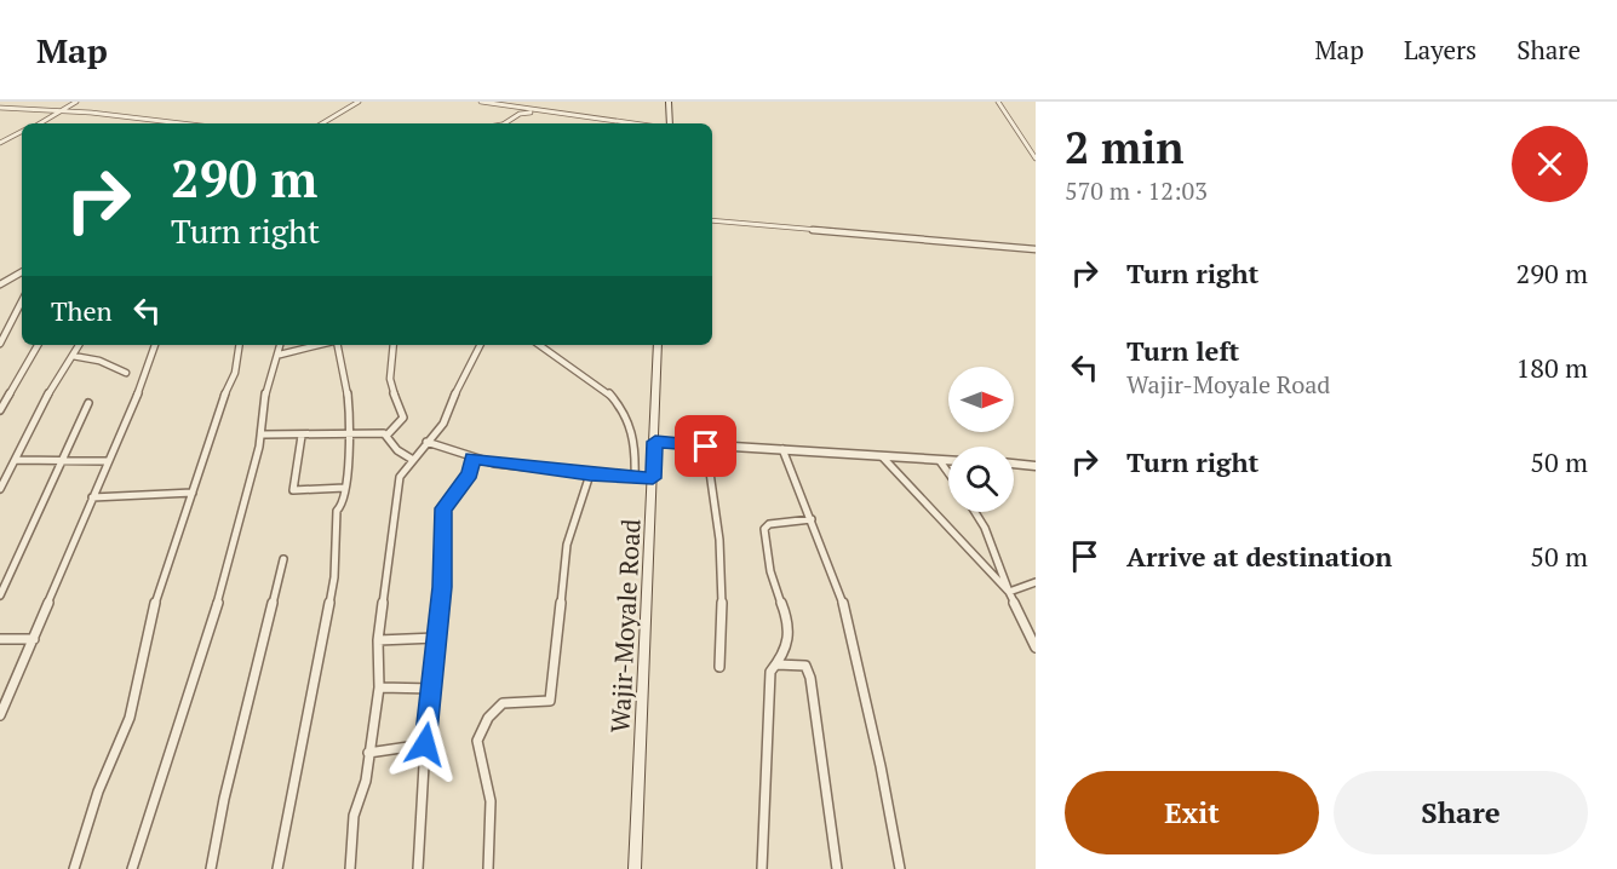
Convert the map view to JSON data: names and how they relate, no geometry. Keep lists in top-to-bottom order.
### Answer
{
  "streets": {
    "main road": ["Wajir-Moyale Road"]
  },
  "north": "right",
  "page": {
    "header": "Map",
    "nav": ["Map", "Layers", "Share"],
    "heading": ["2 min", "570 m · 12:03"],
    "turn": ["290 m", "Turn right"],
    "list": [
      {
        "name": "Turn right",
        "value": "290 m"
      },
      {
        "name": "Turn left",
        "note": "Wajir-Moyale Road",
        "value": "180 m"
      },
      {
        "name": "Turn right",
        "value": "50 m"
      },
      {
        "name": "Arrive at destination",
        "value": "50 m"
      }
    ],
    "then": "Then",
    "buttons": ["Exit", "Share"]
  }
}
